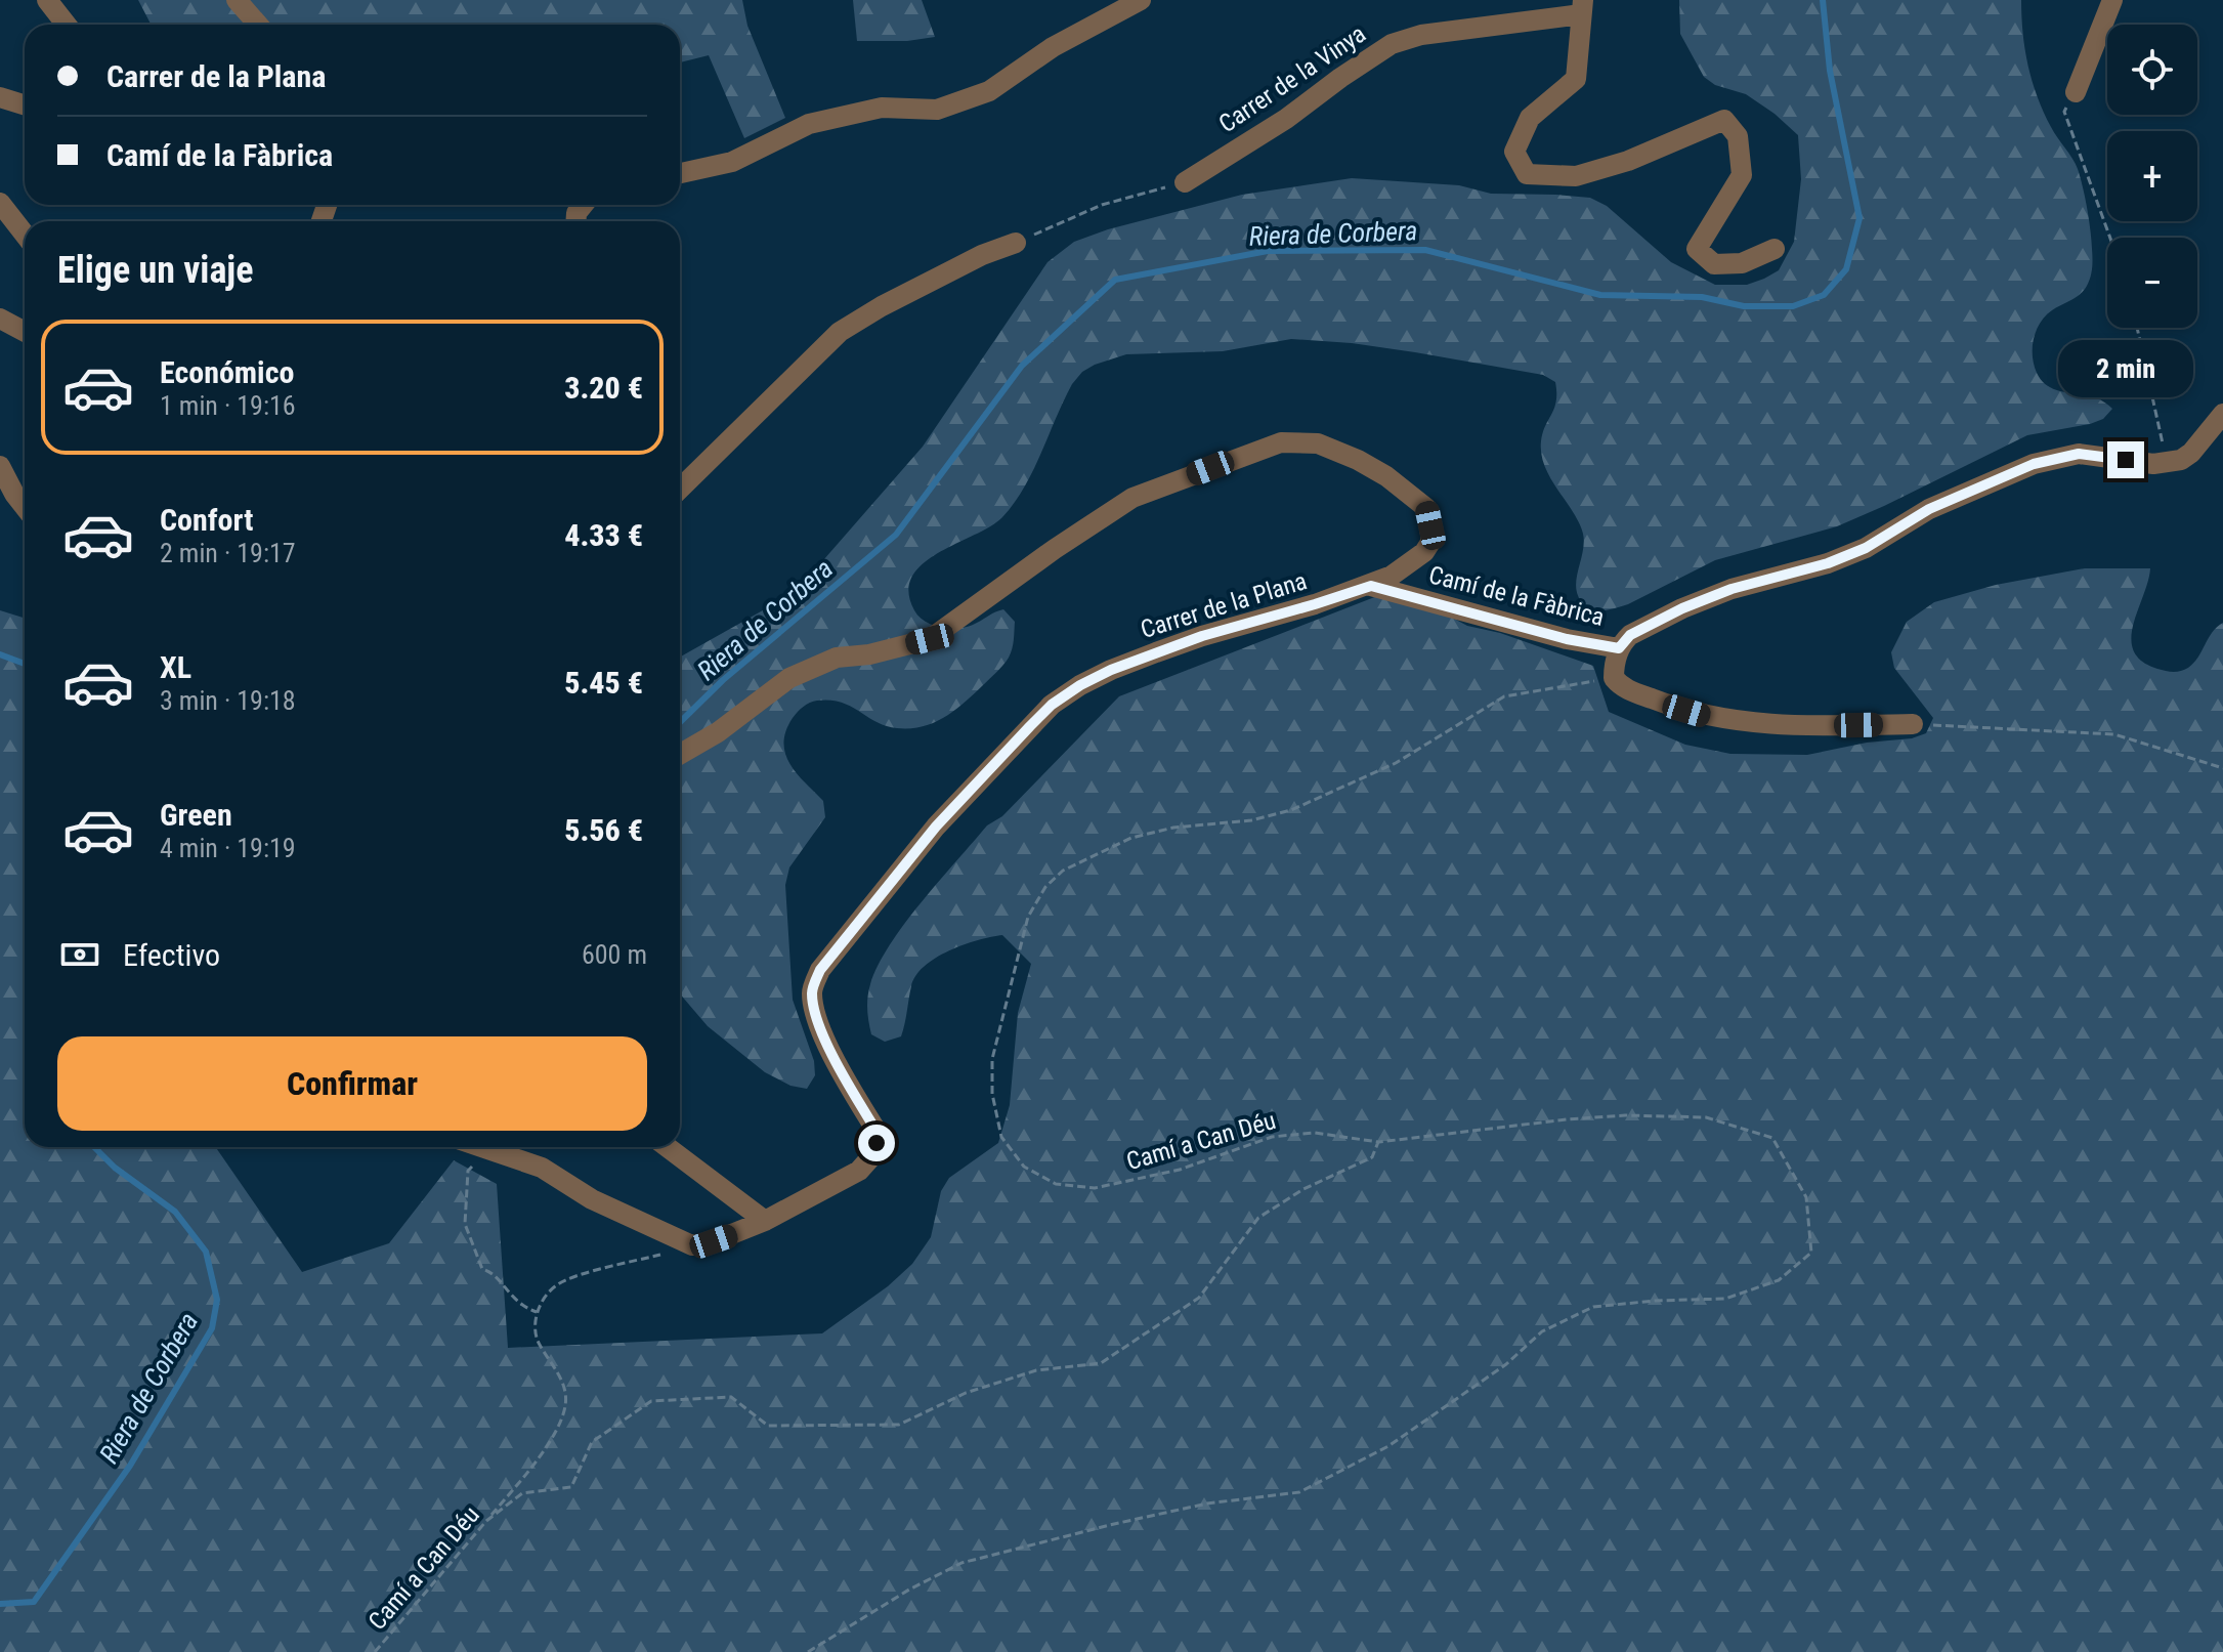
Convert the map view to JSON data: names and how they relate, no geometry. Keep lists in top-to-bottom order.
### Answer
{
  "streets": {
    "street": ["Carrer de la Vinya", "Camí de la Fàbrica", "Carrer de la Plana"],
    "path": ["Camí a Can Déu"]
  },
  "crossings": [
    ["Camí de la Fàbrica", "Carrer de la Plana"]
  ],
  "water": ["Riera de Corbera"],
  "page": {
    "map_buttons": ["+", "−"],
    "banner": ["Carrer de la Plana", "Camí de la Fàbrica"],
    "heading": "Elige un viaje",
    "list": [
      {
        "name": "Económico",
        "note": "1 min · 19:16",
        "value": "3.20 €"
      },
      {
        "name": "Confort",
        "note": "2 min · 19:17",
        "value": "4.33 €"
      },
      {
        "name": "XL",
        "note": "3 min · 19:18",
        "value": "5.45 €"
      },
      {
        "name": "Green",
        "note": "4 min · 19:19",
        "value": "5.56 €"
      }
    ],
    "bubble": "2 min",
    "pay": ["Efectivo", "600 m"],
    "buttons": "Confirmar"
  }
}
